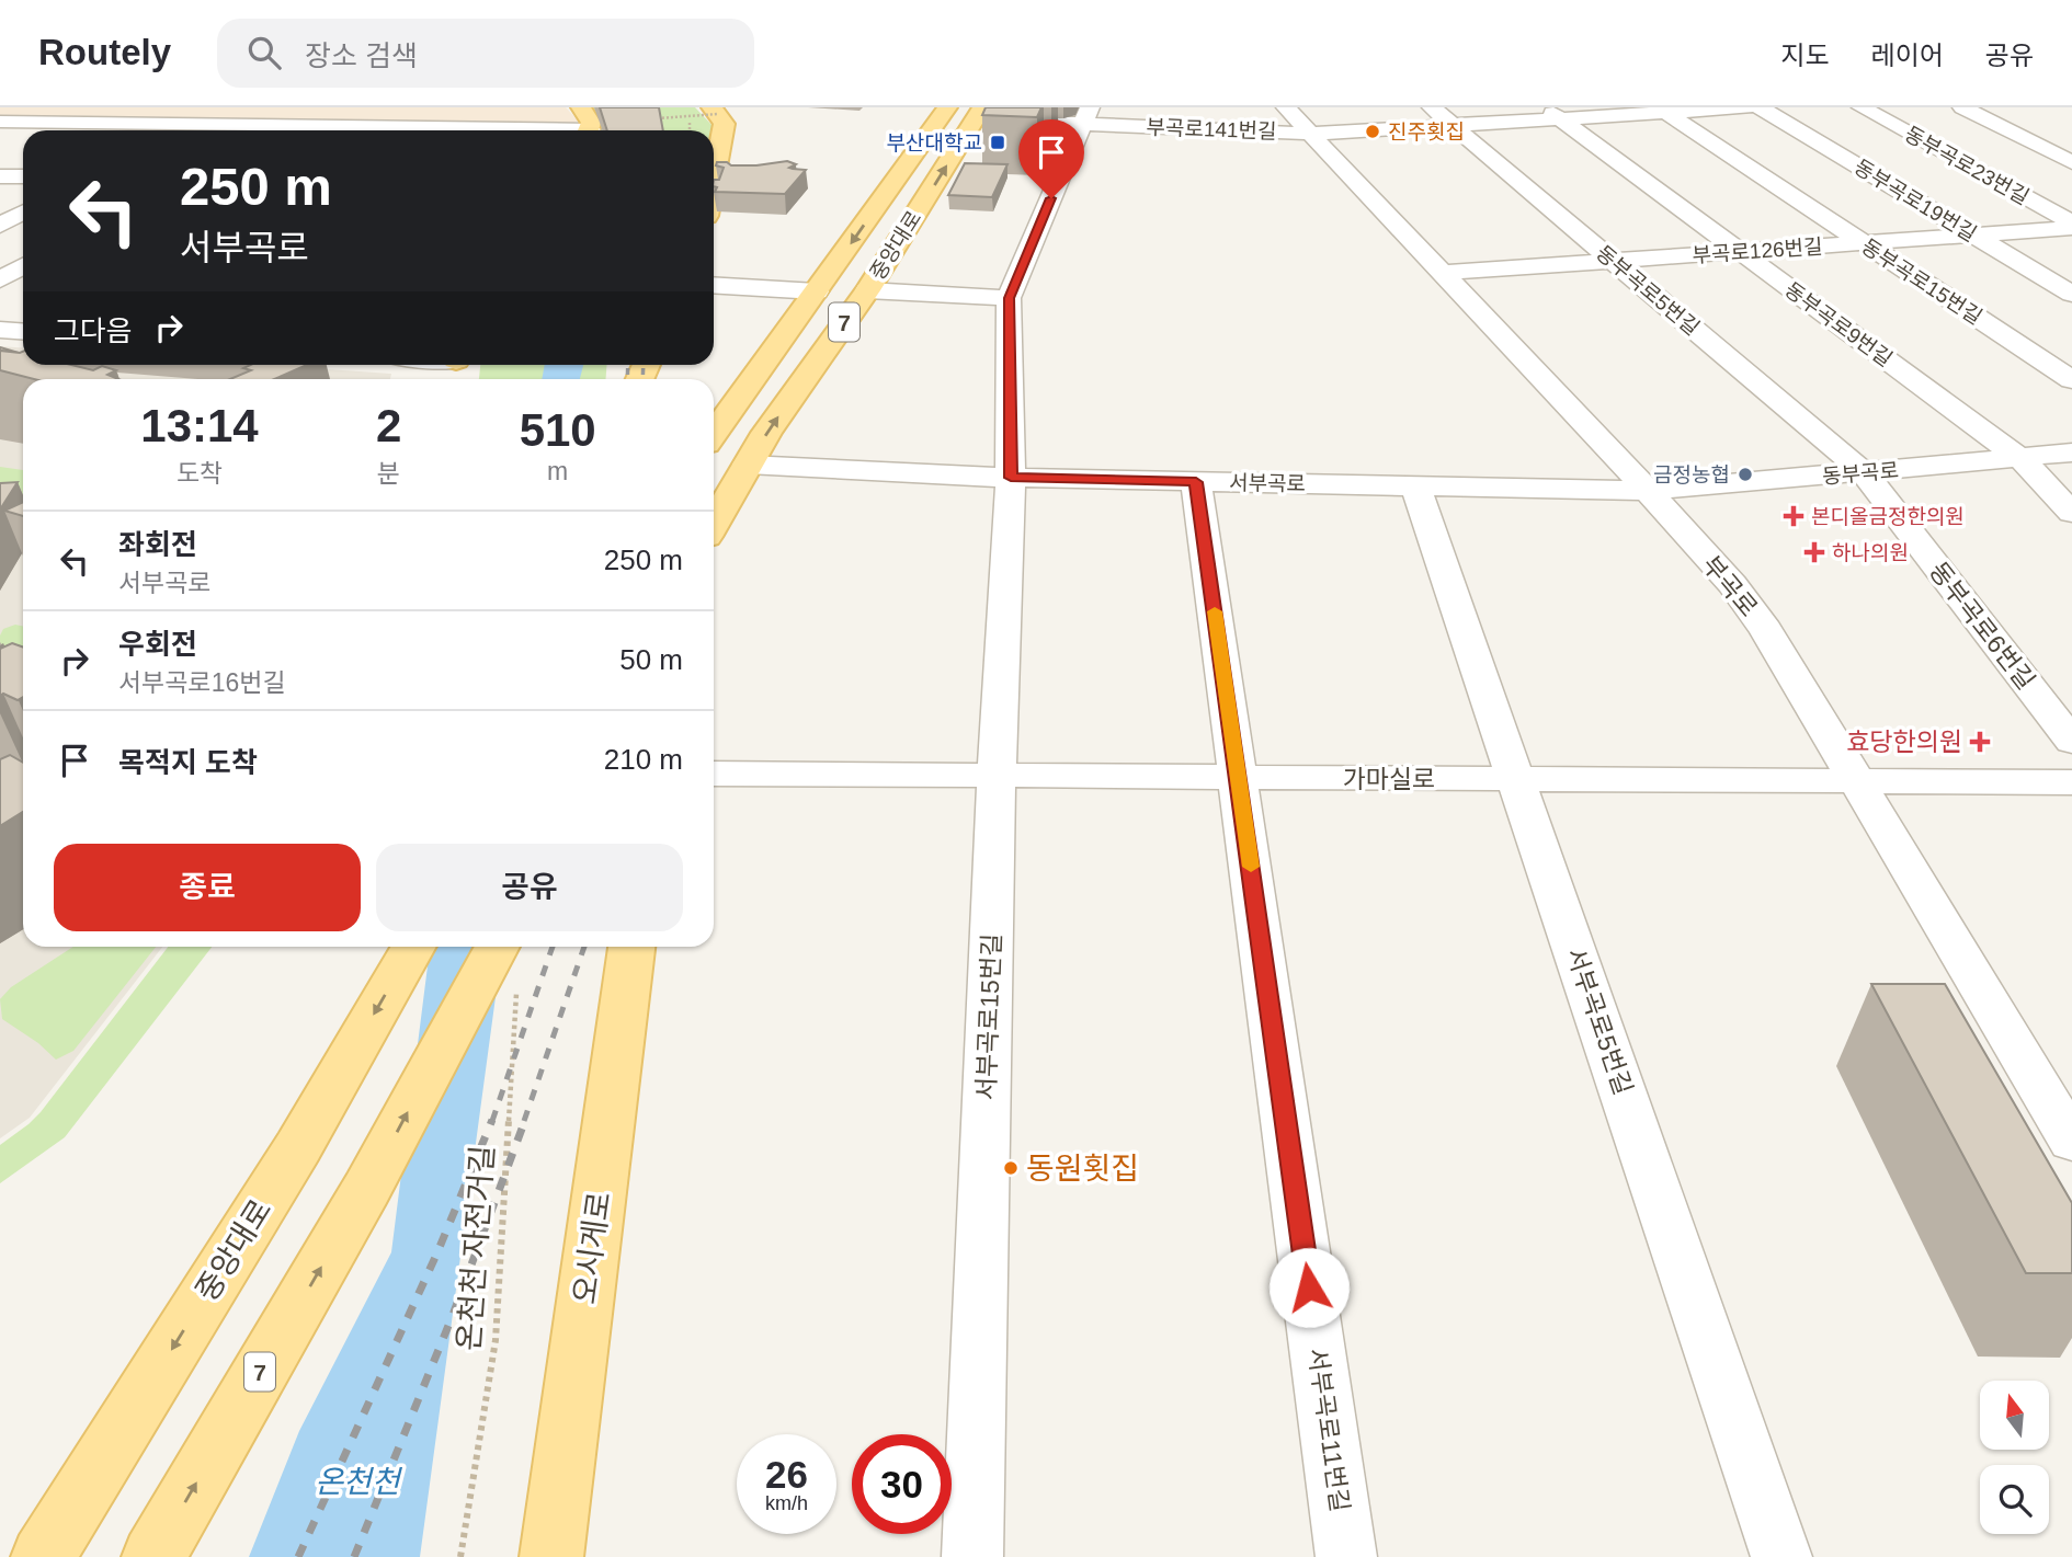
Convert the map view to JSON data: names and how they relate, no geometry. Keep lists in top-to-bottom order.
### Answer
{
  "streets": {
    "main road": ["중앙대로", "7", "오시게로"],
    "street": [
      "부곡로141번길",
      "동부곡로23번길",
      "동부곡로19번길",
      "부곡로126번길",
      "동부곡로15번길",
      "동부곡로5번길",
      "동부곡로9번길",
      "동부곡로",
      "서부곡로",
      "부곡로",
      "동부곡로6번길",
      "가마실로",
      "서부곡로15번길",
      "서부곡로5번길",
      "서부곡로11번길"
    ],
    "path": ["온천천 자전거길"]
  },
  "crossings": [
    ["부곡로141번길", "동부곡로15번길"],
    ["부곡로141번길", "동부곡로5번길"],
    ["부곡로141번길", "동부곡로9번길"],
    ["부곡로141번길", "부곡로"],
    ["동부곡로23번길", "부곡로126번길"],
    ["동부곡로19번길", "부곡로126번길"],
    ["중앙대로", "서부곡로"],
    ["부곡로126번길", "동부곡로15번길"],
    ["부곡로126번길", "동부곡로5번길"],
    ["부곡로126번길", "동부곡로9번길"],
    ["부곡로126번길", "부곡로"],
    ["동부곡로5번길", "동부곡로"],
    ["동부곡로5번길", "동부곡로6번길"],
    ["7", "온천천 자전거길"],
    ["동부곡로9번길", "동부곡로"],
    ["동부곡로", "서부곡로"],
    ["동부곡로", "부곡로"],
    ["동부곡로", "동부곡로6번길"],
    ["서부곡로", "부곡로"],
    ["서부곡로", "서부곡로15번길"],
    ["서부곡로", "서부곡로5번길"],
    ["서부곡로", "서부곡로11번길"],
    ["부곡로", "가마실로"],
    ["가마실로", "서부곡로15번길"],
    ["가마실로", "서부곡로5번길"],
    ["가마실로", "서부곡로11번길"]
  ],
  "water": ["온천천"],
  "places": {
    "other": ["진주횟집", "금정농협", "동원횟집"],
    "transit": ["부산대학교"],
    "health": ["본디올금정한의원", "하나의원", "효당한의원"]
  },
  "north": "top",
  "page": {
    "header": "Routely",
    "search": "장소 검색",
    "nav": ["지도", "레이어", "공유"],
    "turn": ["250 m", "서부곡로"],
    "then": "그다음",
    "eta": [
      "13:14",
      "도착",
      "2",
      "분",
      "510",
      "m"
    ],
    "list": [
      {
        "name": "좌회전",
        "note": "서부곡로",
        "value": "250 m"
      },
      {
        "name": "우회전",
        "note": "서부곡로16번길",
        "value": "50 m"
      },
      {
        "name": "목적지 도착",
        "value": "210 m"
      }
    ],
    "buttons": ["종료", "공유"],
    "speed": "26 km/h",
    "limit": "30"
  }
}
